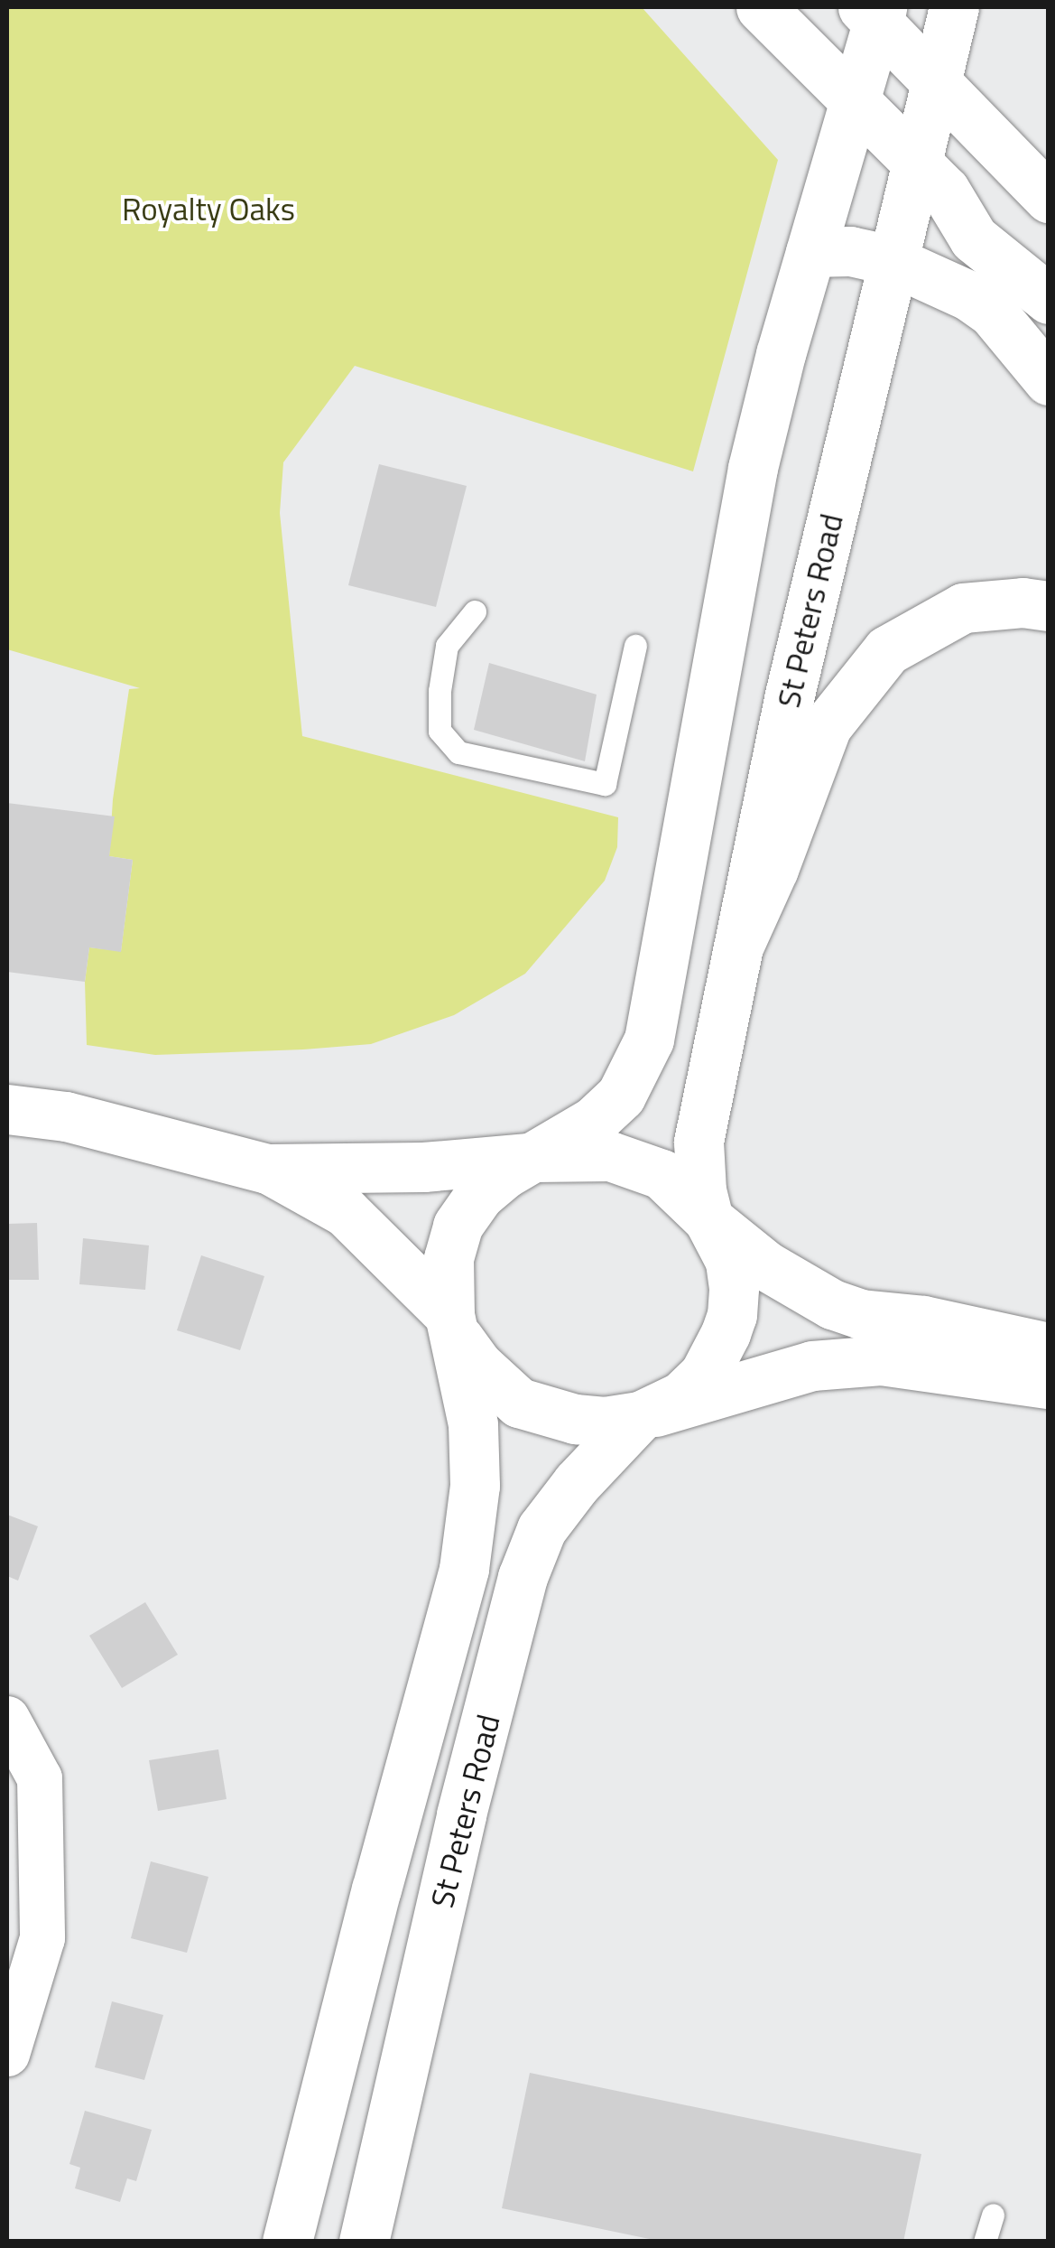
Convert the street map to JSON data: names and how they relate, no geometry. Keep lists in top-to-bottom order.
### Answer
{
  "streets": {
    "main road": ["St Peters Road"]
  },
  "parks": ["Royalty Oaks"]
}
